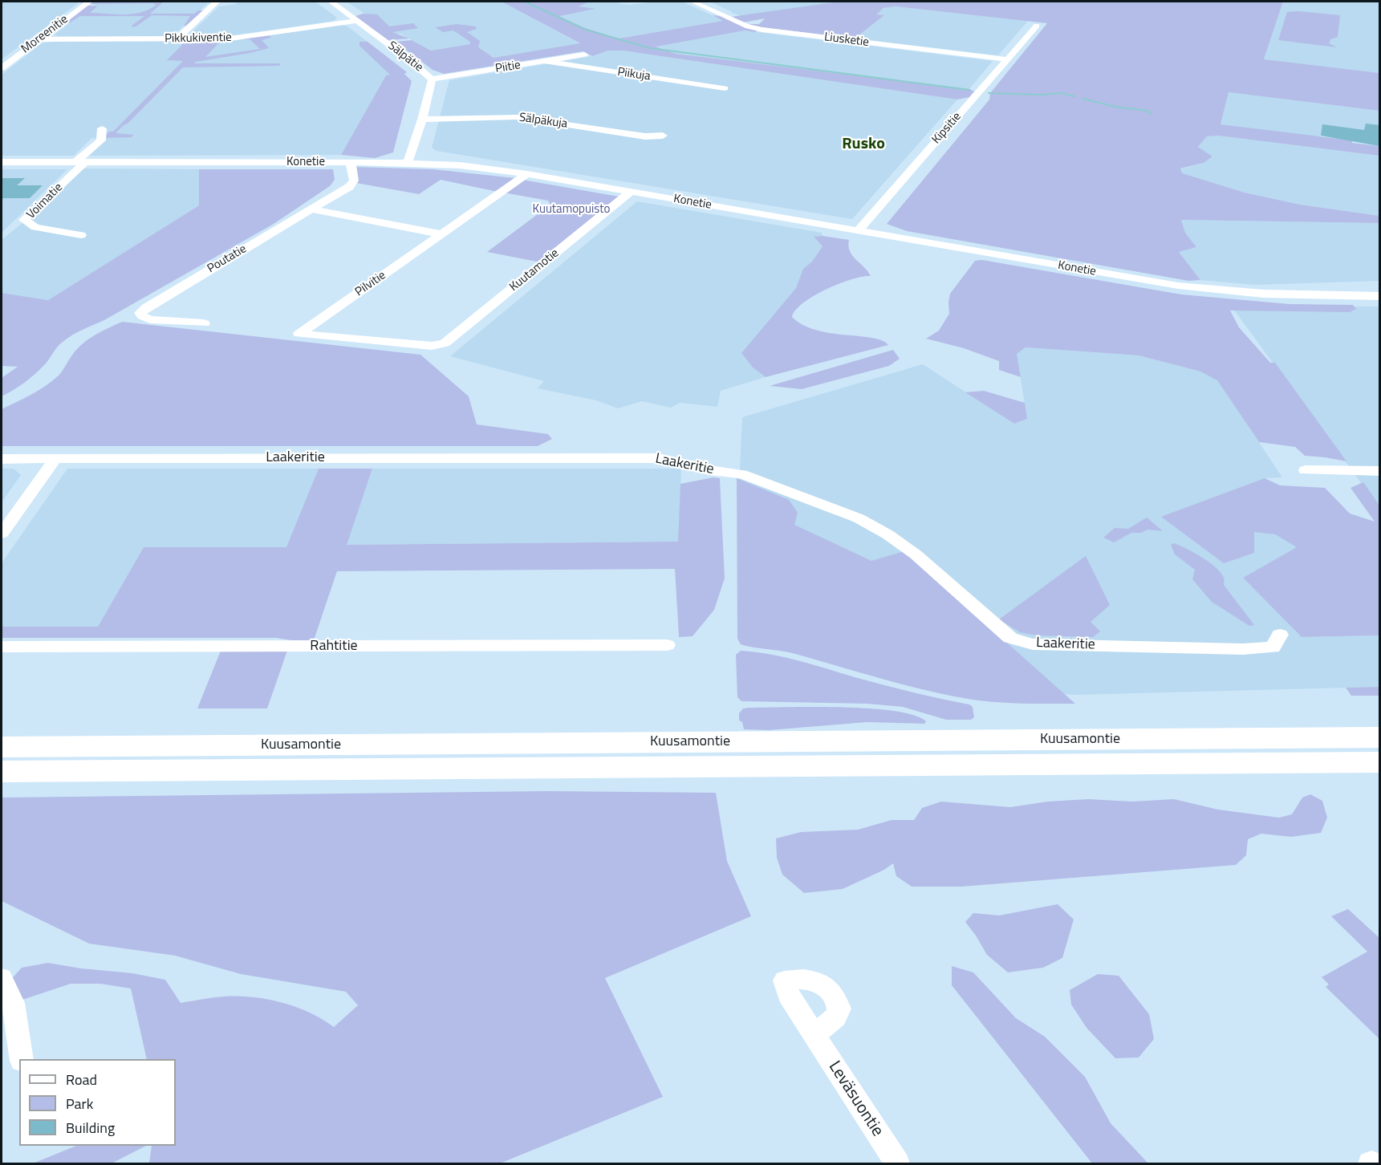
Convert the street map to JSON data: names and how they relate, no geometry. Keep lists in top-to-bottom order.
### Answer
{
  "streets": {
    "highway": ["Kuusamontie"],
    "street": [
      "Moreenitie",
      "Pikkukiventie",
      "Liusketie",
      "Sälpätie",
      "Piitie",
      "Piikuja",
      "Sälpäkuja",
      "Kipsitie",
      "Konetie",
      "Voimatie",
      "Poutatie",
      "Kuutamotie",
      "Pilvitie",
      "Laakeritie",
      "Rahtitie",
      "Leväsuontie"
    ]
  },
  "crossings": [
    ["Moreenitie", "Pikkukiventie"],
    ["Pikkukiventie", "Sälpätie"],
    ["Liusketie", "Kipsitie"],
    ["Sälpätie", "Piitie"],
    ["Sälpätie", "Sälpäkuja"],
    ["Sälpätie", "Konetie"],
    ["Piitie", "Piikuja"],
    ["Kipsitie", "Konetie"],
    ["Konetie", "Voimatie"],
    ["Konetie", "Poutatie"],
    ["Konetie", "Kuutamotie"],
    ["Konetie", "Pilvitie"],
    ["Kuutamotie", "Pilvitie"]
  ],
  "districts": ["Rusko"],
  "parks": ["Kuutamopuisto"],
  "legend": ["Road", "Park", "Building"]
}
